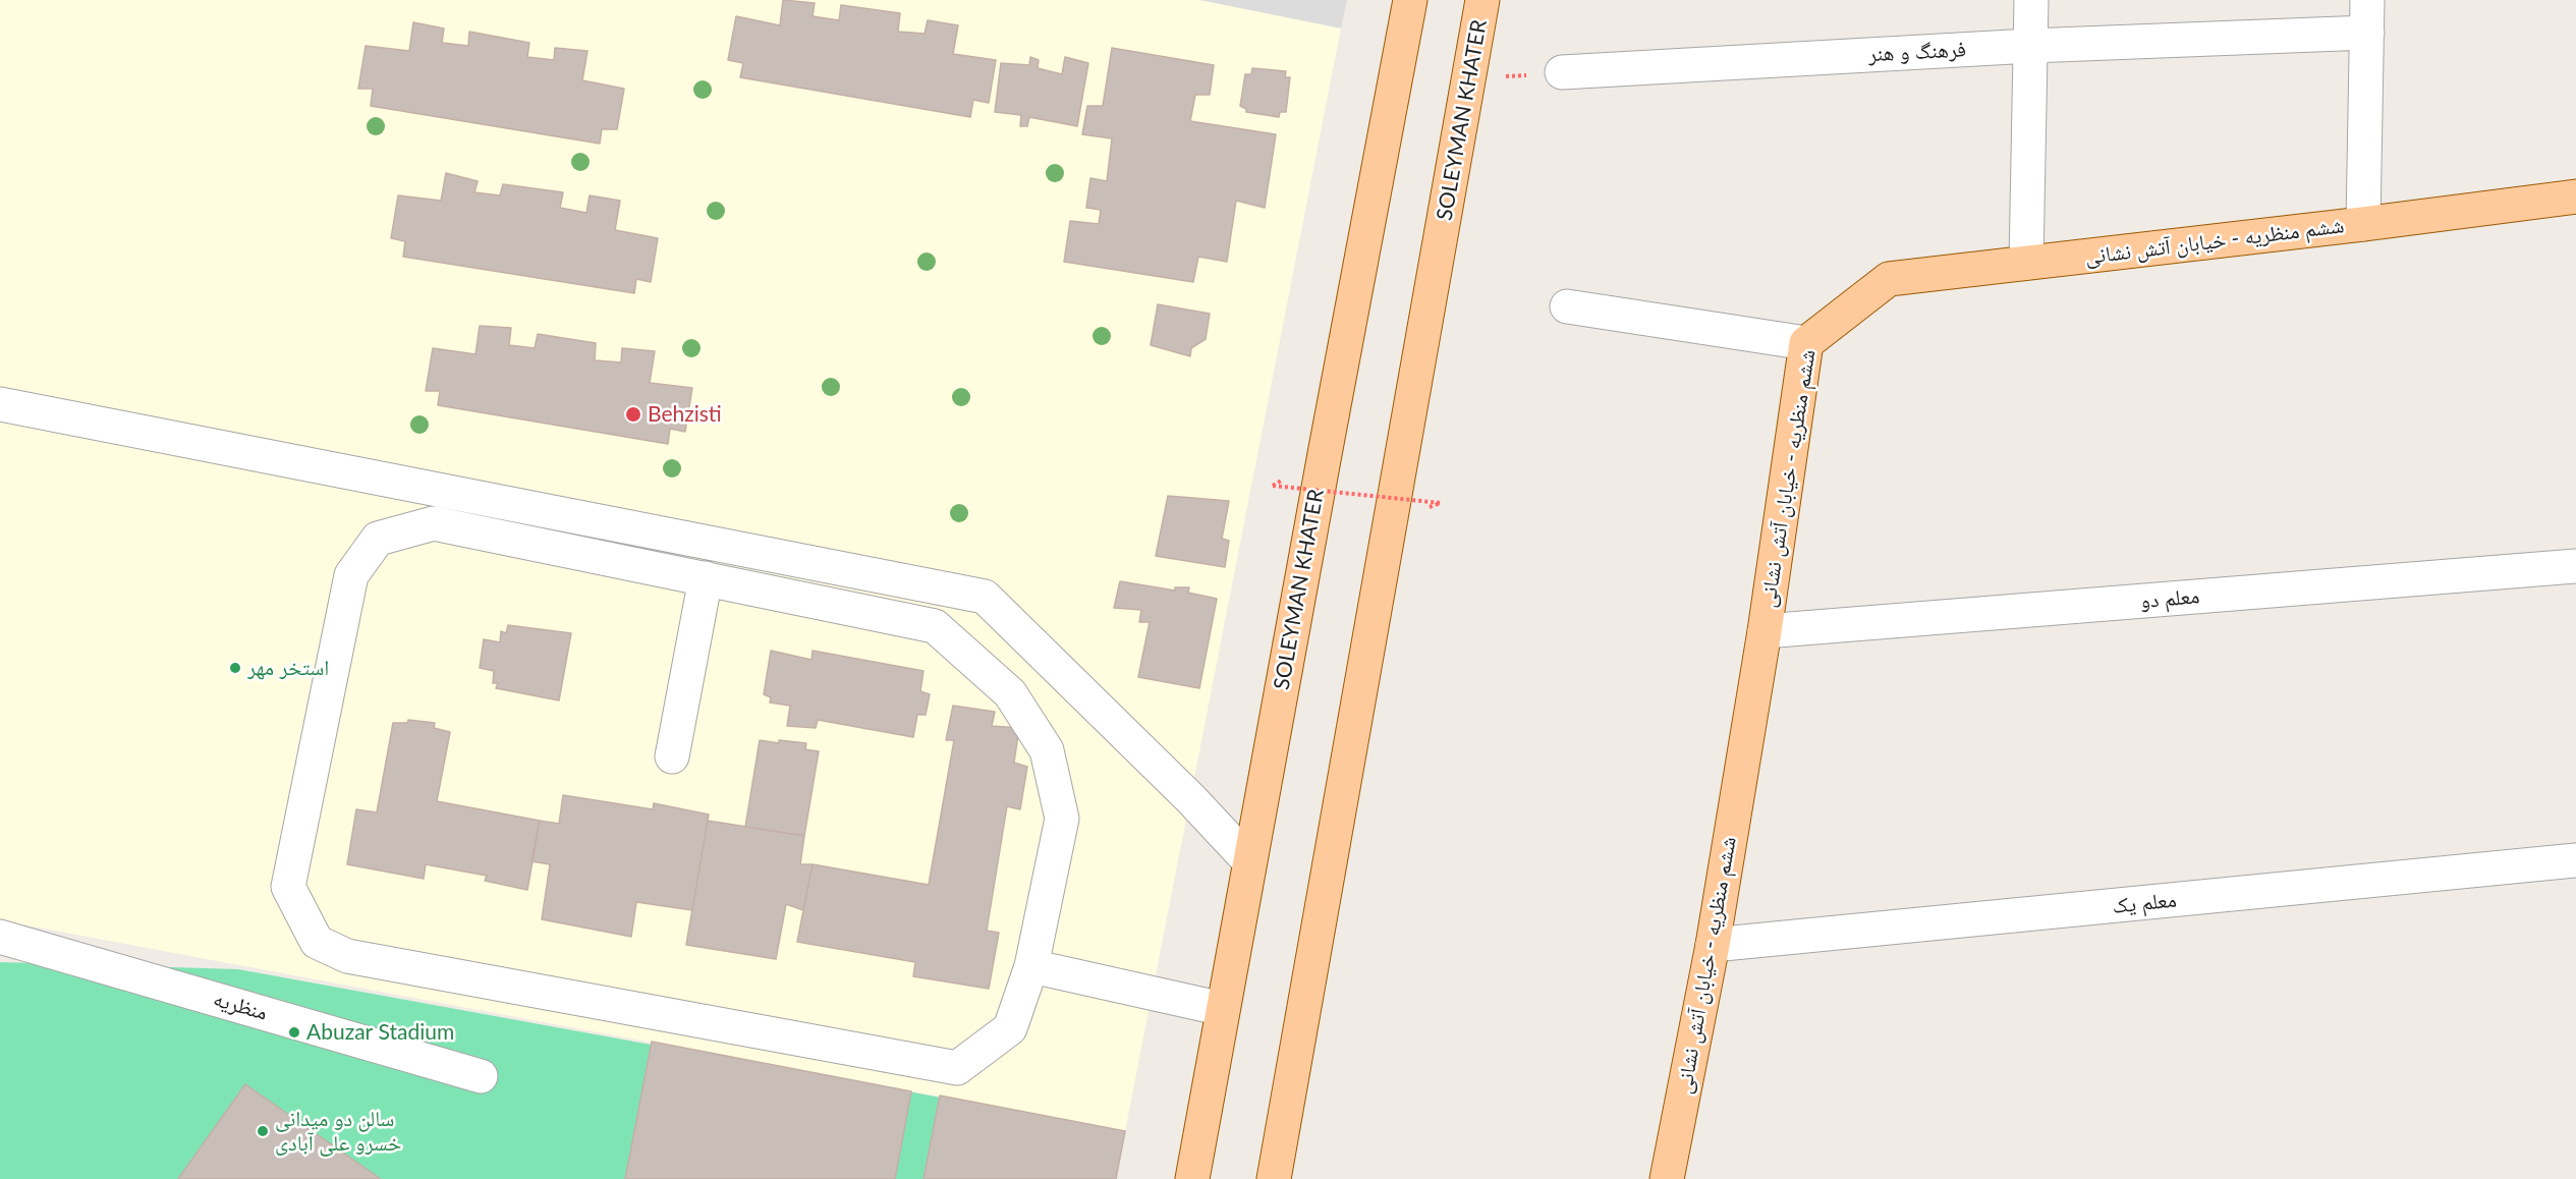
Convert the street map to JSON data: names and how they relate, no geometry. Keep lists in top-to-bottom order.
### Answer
{
  "streets": {
    "main road": ["SOLEYMAN KHATER", "ششم منظریه - خیابان آتش نشانی"],
    "street": [
      "فرهنگ و هنر",
      "معلم دو",
      "معلم یک",
      "منظریه"
    ]
  },
  "crossings": [
    ["ششم منظریه - خیابان آتش نشانی", "معلم دو"],
    ["ششم منظریه - خیابان آتش نشانی", "معلم یک"]
  ],
  "places": [
    "Behzisti",
    "استخر مهر",
    "Abuzar Stadium",
    "سالن دو میدانی خسرو علی آبادی"
  ]
}
